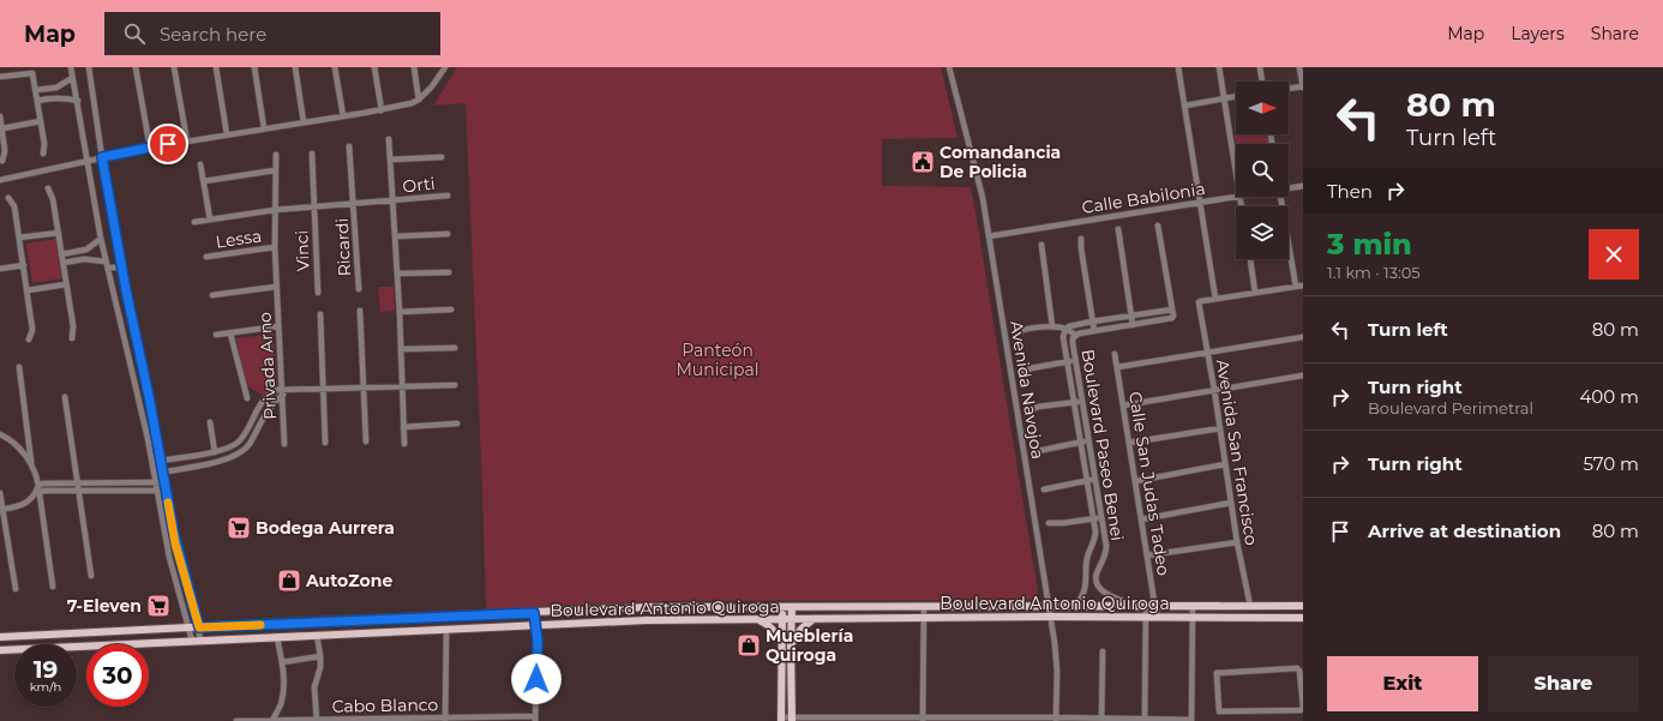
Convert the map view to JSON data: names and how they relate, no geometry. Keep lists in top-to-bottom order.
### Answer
{
  "streets": {
    "main road": ["Boulevard Antonio Quiroga"],
    "street": [
      "Orti",
      "Calle Babilonia",
      "Lessa",
      "Ricardi",
      "Vinci",
      "Privada Arno",
      "Avenida Navojoa",
      "Boulevard Paseo Benei",
      "Avenida San Francisco",
      "Calle San Judas Tadeo",
      "Cabo Blanco"
    ]
  },
  "crossings": [
    ["Orti", "Ricardi"],
    ["Orti", "Vinci"],
    ["Orti", "Privada Arno"],
    ["Calle Babilonia", "Avenida Navojoa"],
    ["Lessa", "Privada Arno"],
    ["Avenida Navojoa", "Boulevard Antonio Quiroga"],
    ["Boulevard Paseo Benei", "Boulevard Antonio Quiroga"],
    ["Avenida San Francisco", "Boulevard Antonio Quiroga"],
    ["Calle San Judas Tadeo", "Boulevard Antonio Quiroga"]
  ],
  "parks": ["Panteón Municipal"],
  "places": {
    "public building": ["Comandancia De Policia"],
    "supermarket": ["Bodega Aurrera", "7-Eleven"],
    "shop": ["AutoZone", "Mueblería Quiroga"]
  },
  "north": "right",
  "page": {
    "header": "Map",
    "search": "Search here",
    "nav": ["Map", "Layers", "Share"],
    "turn": ["80 m", "Turn left"],
    "then": "Then",
    "heading": ["3 min", "1.1 km · 13:05"],
    "list": [
      {
        "name": "Turn left",
        "value": "80 m"
      },
      {
        "name": "Turn right",
        "note": "Boulevard Perimetral",
        "value": "400 m"
      },
      {
        "name": "Turn right",
        "value": "570 m"
      },
      {
        "name": "Arrive at destination",
        "value": "80 m"
      }
    ],
    "speed": "19 km/h",
    "limit": "30",
    "buttons": ["Exit", "Share"]
  }
}
